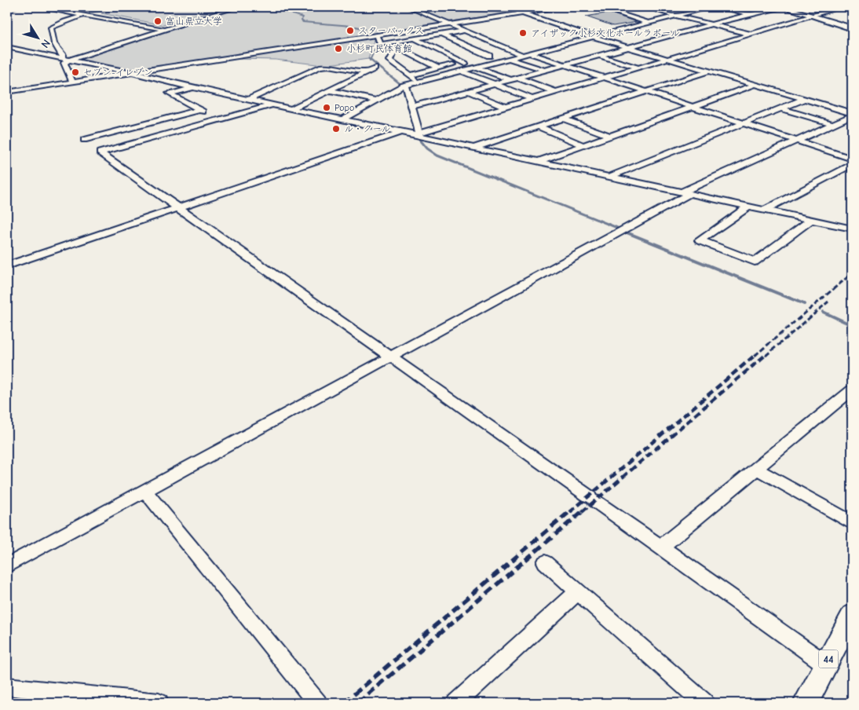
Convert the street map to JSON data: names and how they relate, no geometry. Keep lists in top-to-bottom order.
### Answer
{
  "streets": {
    "main road": ["44"]
  },
  "places": [
    "富山県立大学",
    "スターバックス",
    "アイザック小杉文化ホールラポール",
    "小杉町民体育館",
    "セブン-イレブン",
    "Popo",
    "ル・クール"
  ],
  "north": "bottom right"
}
